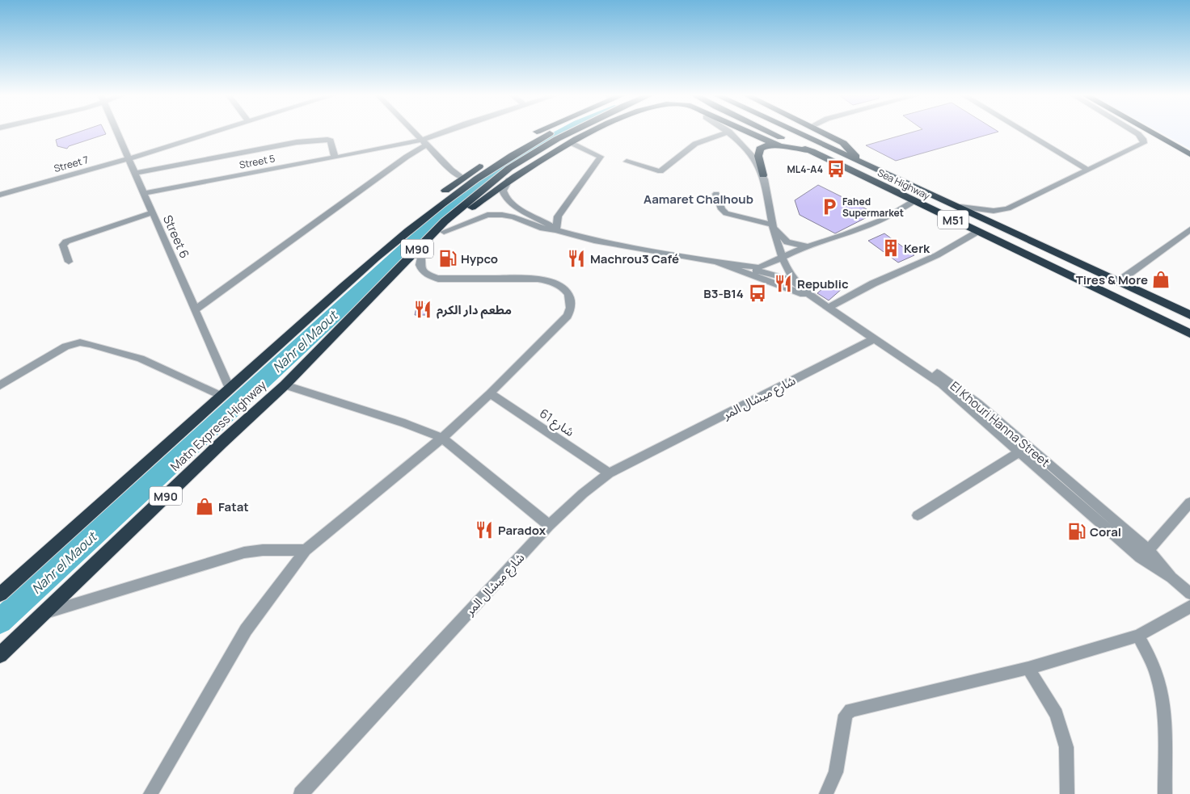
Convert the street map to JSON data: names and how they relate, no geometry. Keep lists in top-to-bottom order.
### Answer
{
  "streets": {
    "highway": [
      "Sea Highway",
      "M51",
      "M90",
      "Matn Express Highway"
    ],
    "street": [
      "Street 5",
      "Street 7",
      "Street 6",
      "شارع ميشال المر",
      "شارع 61",
      "El Khouri Hanna Street"
    ]
  },
  "crossings": [
    ["Street 5", "Street 6"],
    ["Street 7", "Street 6"],
    ["Street 6", "Matn Express Highway"],
    ["شارع ميشال المر", "شارع 61"],
    ["شارع ميشال المر", "El Khouri Hanna Street"]
  ],
  "districts": ["Aamaret Chalhoub"],
  "water": ["Nahr el Maout"],
  "places": {
    "bus stop": ["ML4-A4", "B3-B14"],
    "parking": ["Fahed Supermarket"],
    "building": ["Kerk"],
    "fuel station": ["Hypco", "Coral"],
    "restaurant": [
      "Machrou3 Café",
      "Republic",
      "مطعم دار الكرم",
      "Paradox"
    ],
    "shop": ["Tires & More", "Fatat"]
  }
}
